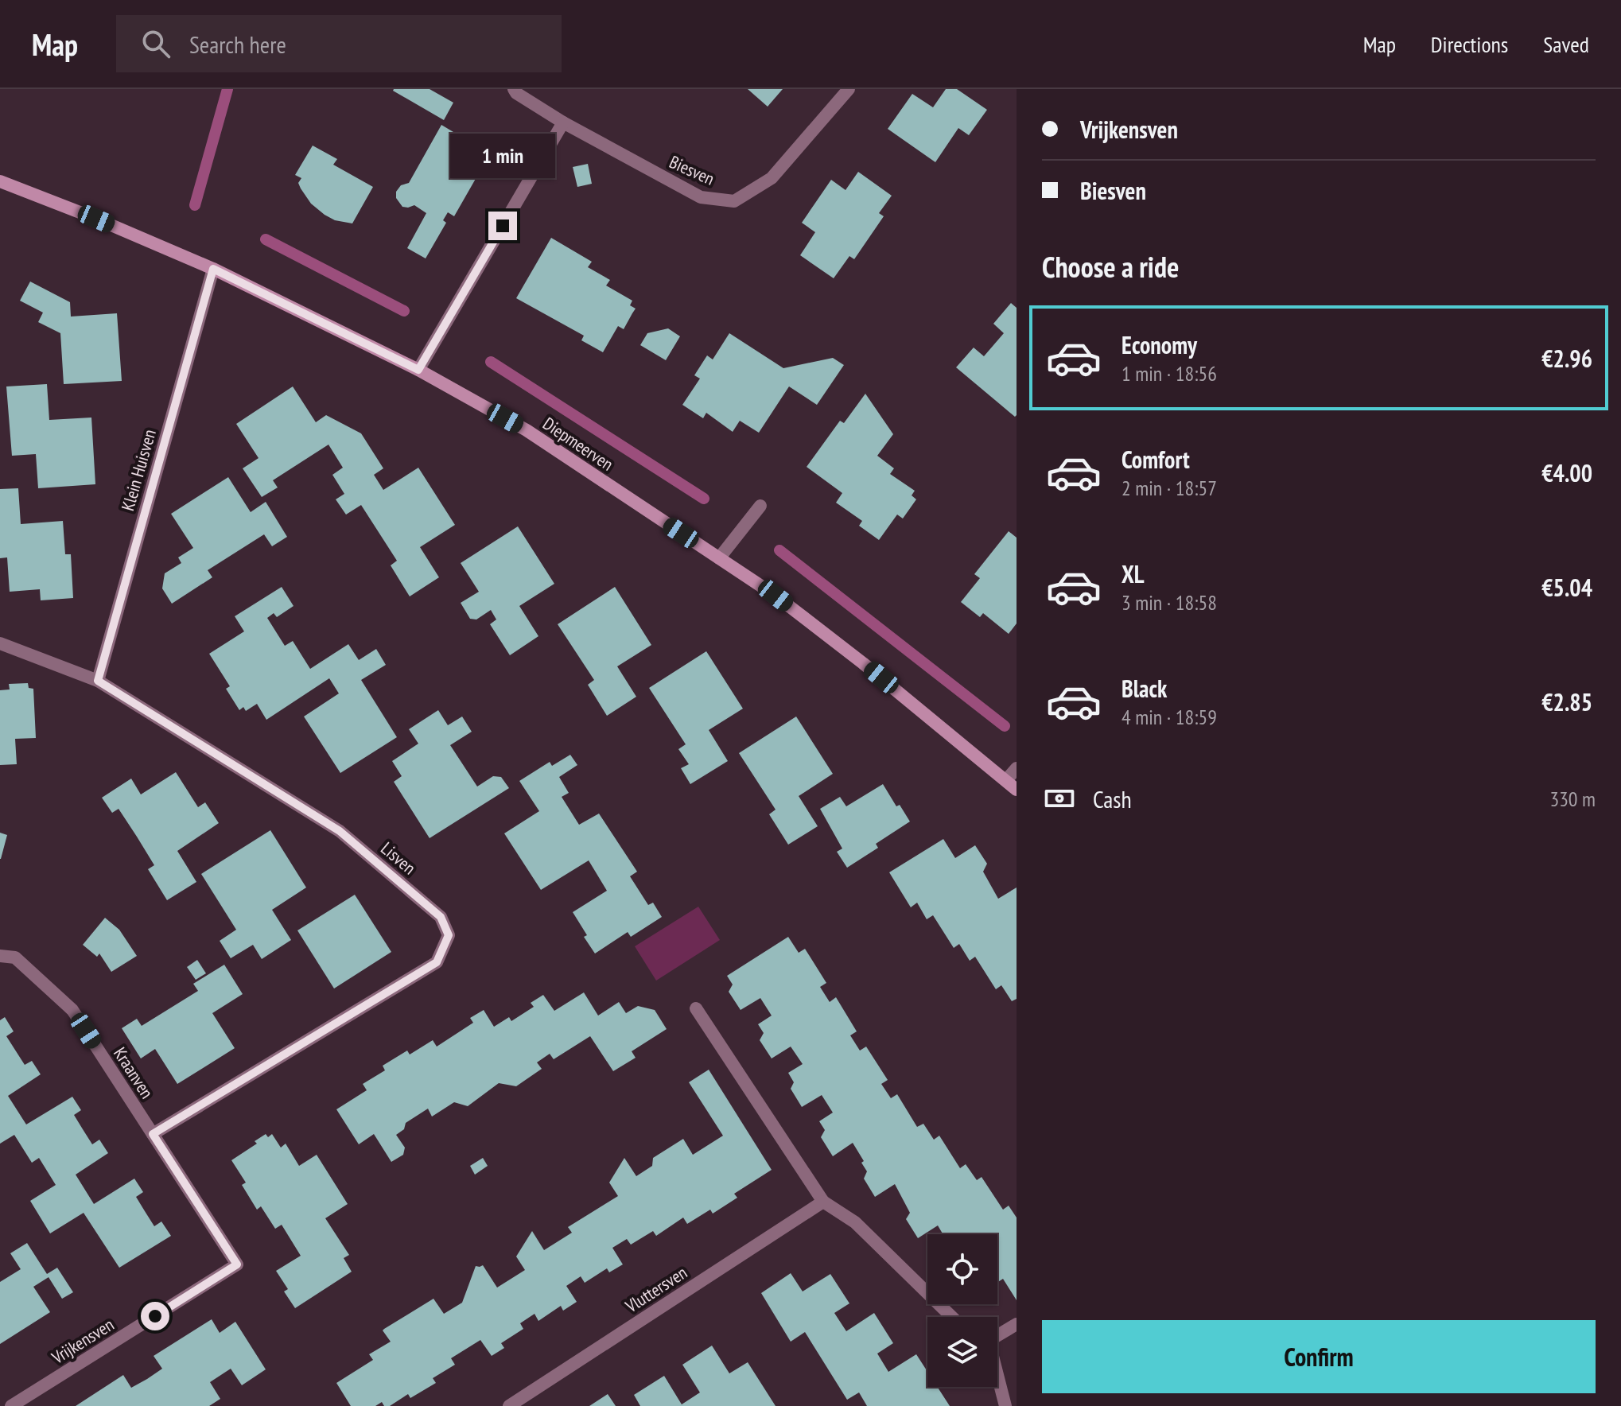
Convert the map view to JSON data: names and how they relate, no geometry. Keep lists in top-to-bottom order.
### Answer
{
  "streets": {
    "street": [
      "Biesven",
      "Diepmeerven",
      "Klein Huisven",
      "Lisven",
      "Kraanven",
      "Vluttersven",
      "Vrijkensven"
    ]
  },
  "crossings": [
    ["Diepmeerven", "Klein Huisven"],
    ["Klein Huisven", "Lisven"],
    ["Lisven", "Kraanven"],
    ["Kraanven", "Vrijkensven"]
  ],
  "page": {
    "header": "Map",
    "search": "Search here",
    "nav": ["Map", "Directions", "Saved"],
    "banner": ["Vrijkensven", "Biesven"],
    "bubble": "1 min",
    "heading": "Choose a ride",
    "list": [
      {
        "name": "Economy",
        "note": "1 min · 18:56",
        "value": "€2.96"
      },
      {
        "name": "Comfort",
        "note": "2 min · 18:57",
        "value": "€4.00"
      },
      {
        "name": "XL",
        "note": "3 min · 18:58",
        "value": "€5.04"
      },
      {
        "name": "Black",
        "note": "4 min · 18:59",
        "value": "€2.85"
      }
    ],
    "pay": ["Cash", "330 m"],
    "buttons": "Confirm"
  }
}
